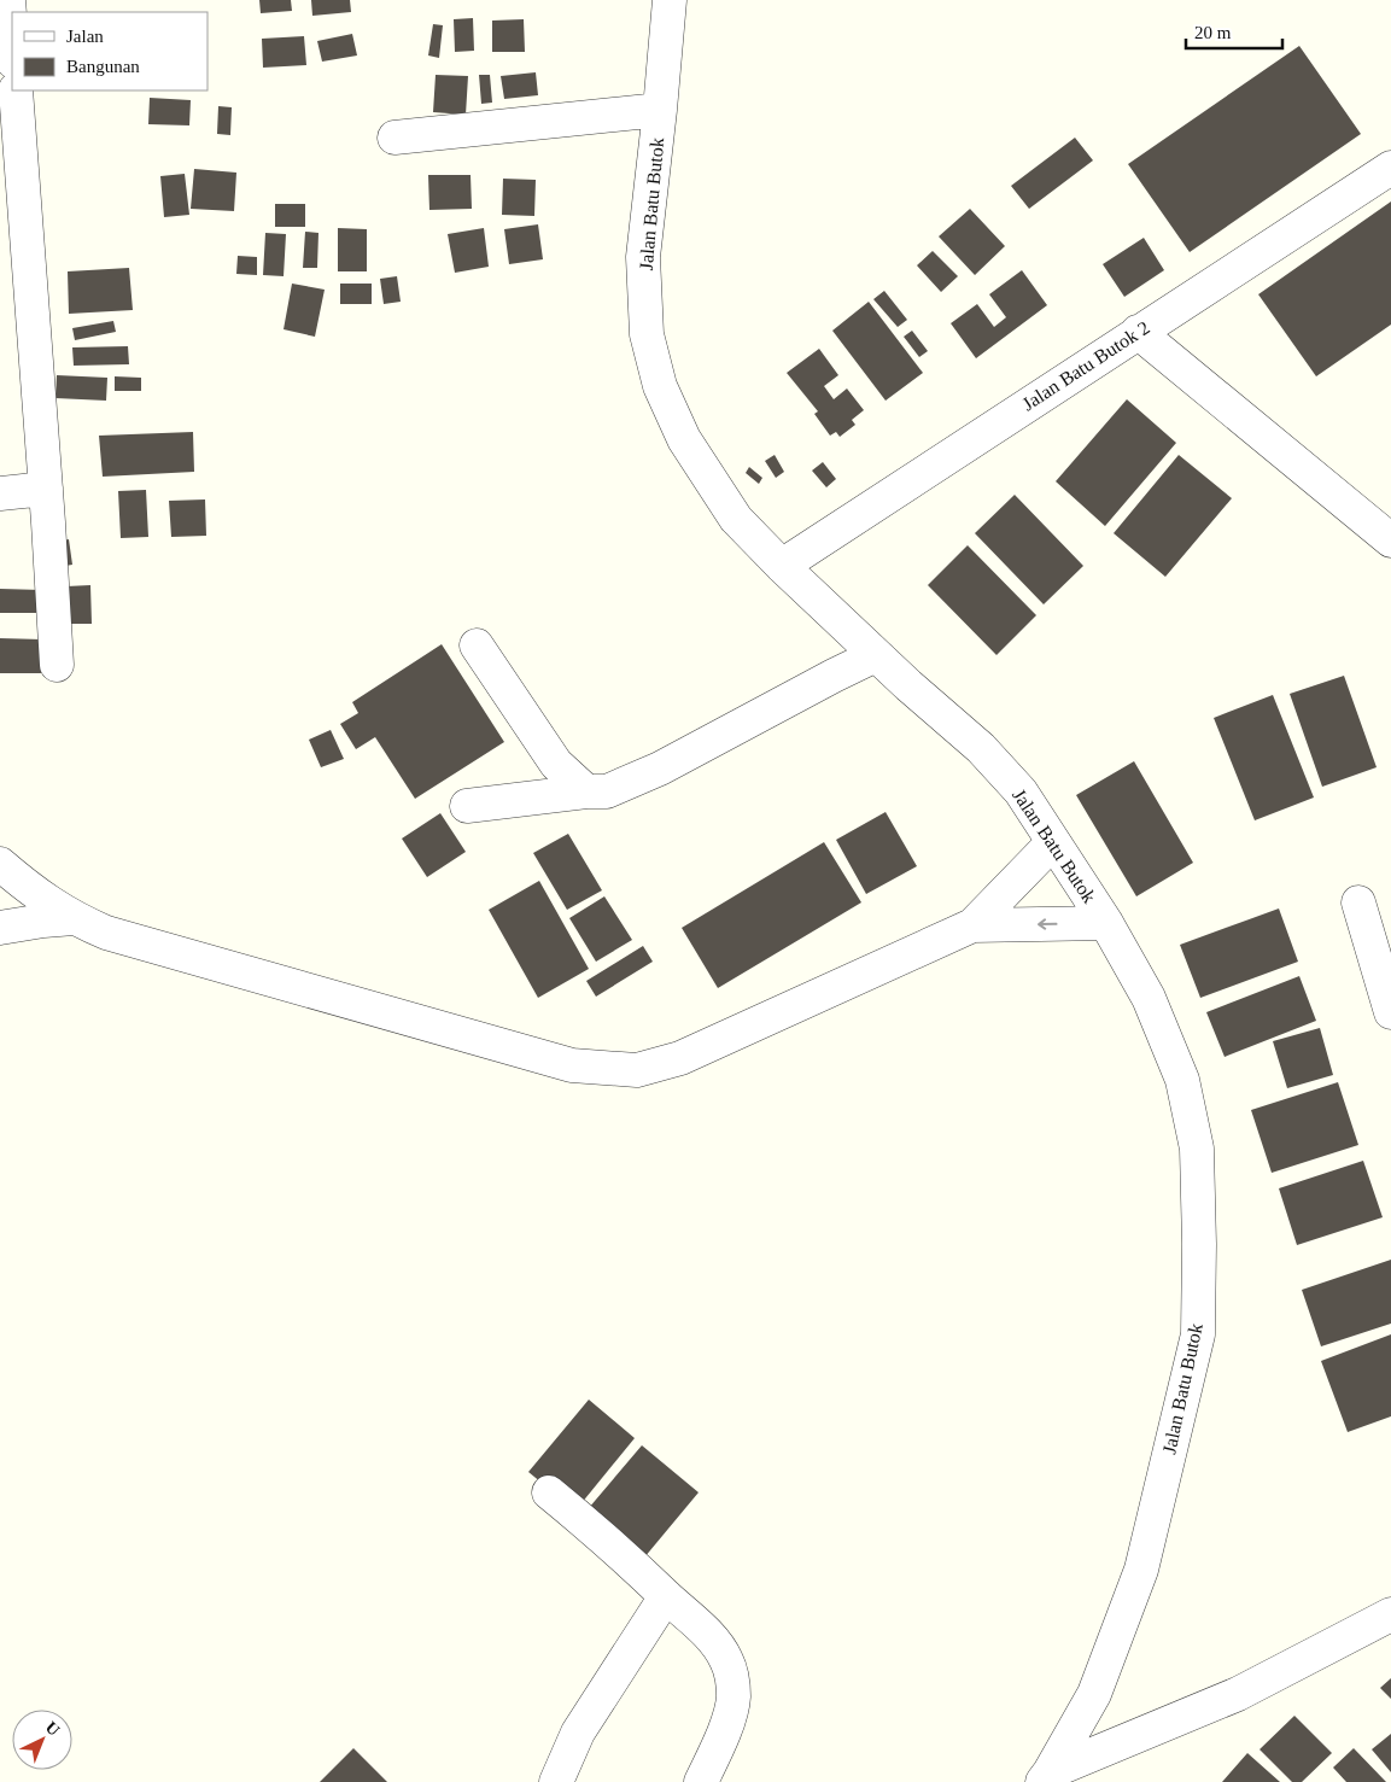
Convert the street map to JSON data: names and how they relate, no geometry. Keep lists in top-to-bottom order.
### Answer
{
  "streets": {
    "street": ["Jalan Batu Butok", "Jalan Batu Butok 2"]
  },
  "crossings": [
    ["Jalan Batu Butok", "Jalan Batu Butok 2"]
  ],
  "legend": ["Jalan", "Bangunan"],
  "scale_bar": "20 m",
  "north": "top right"
}
